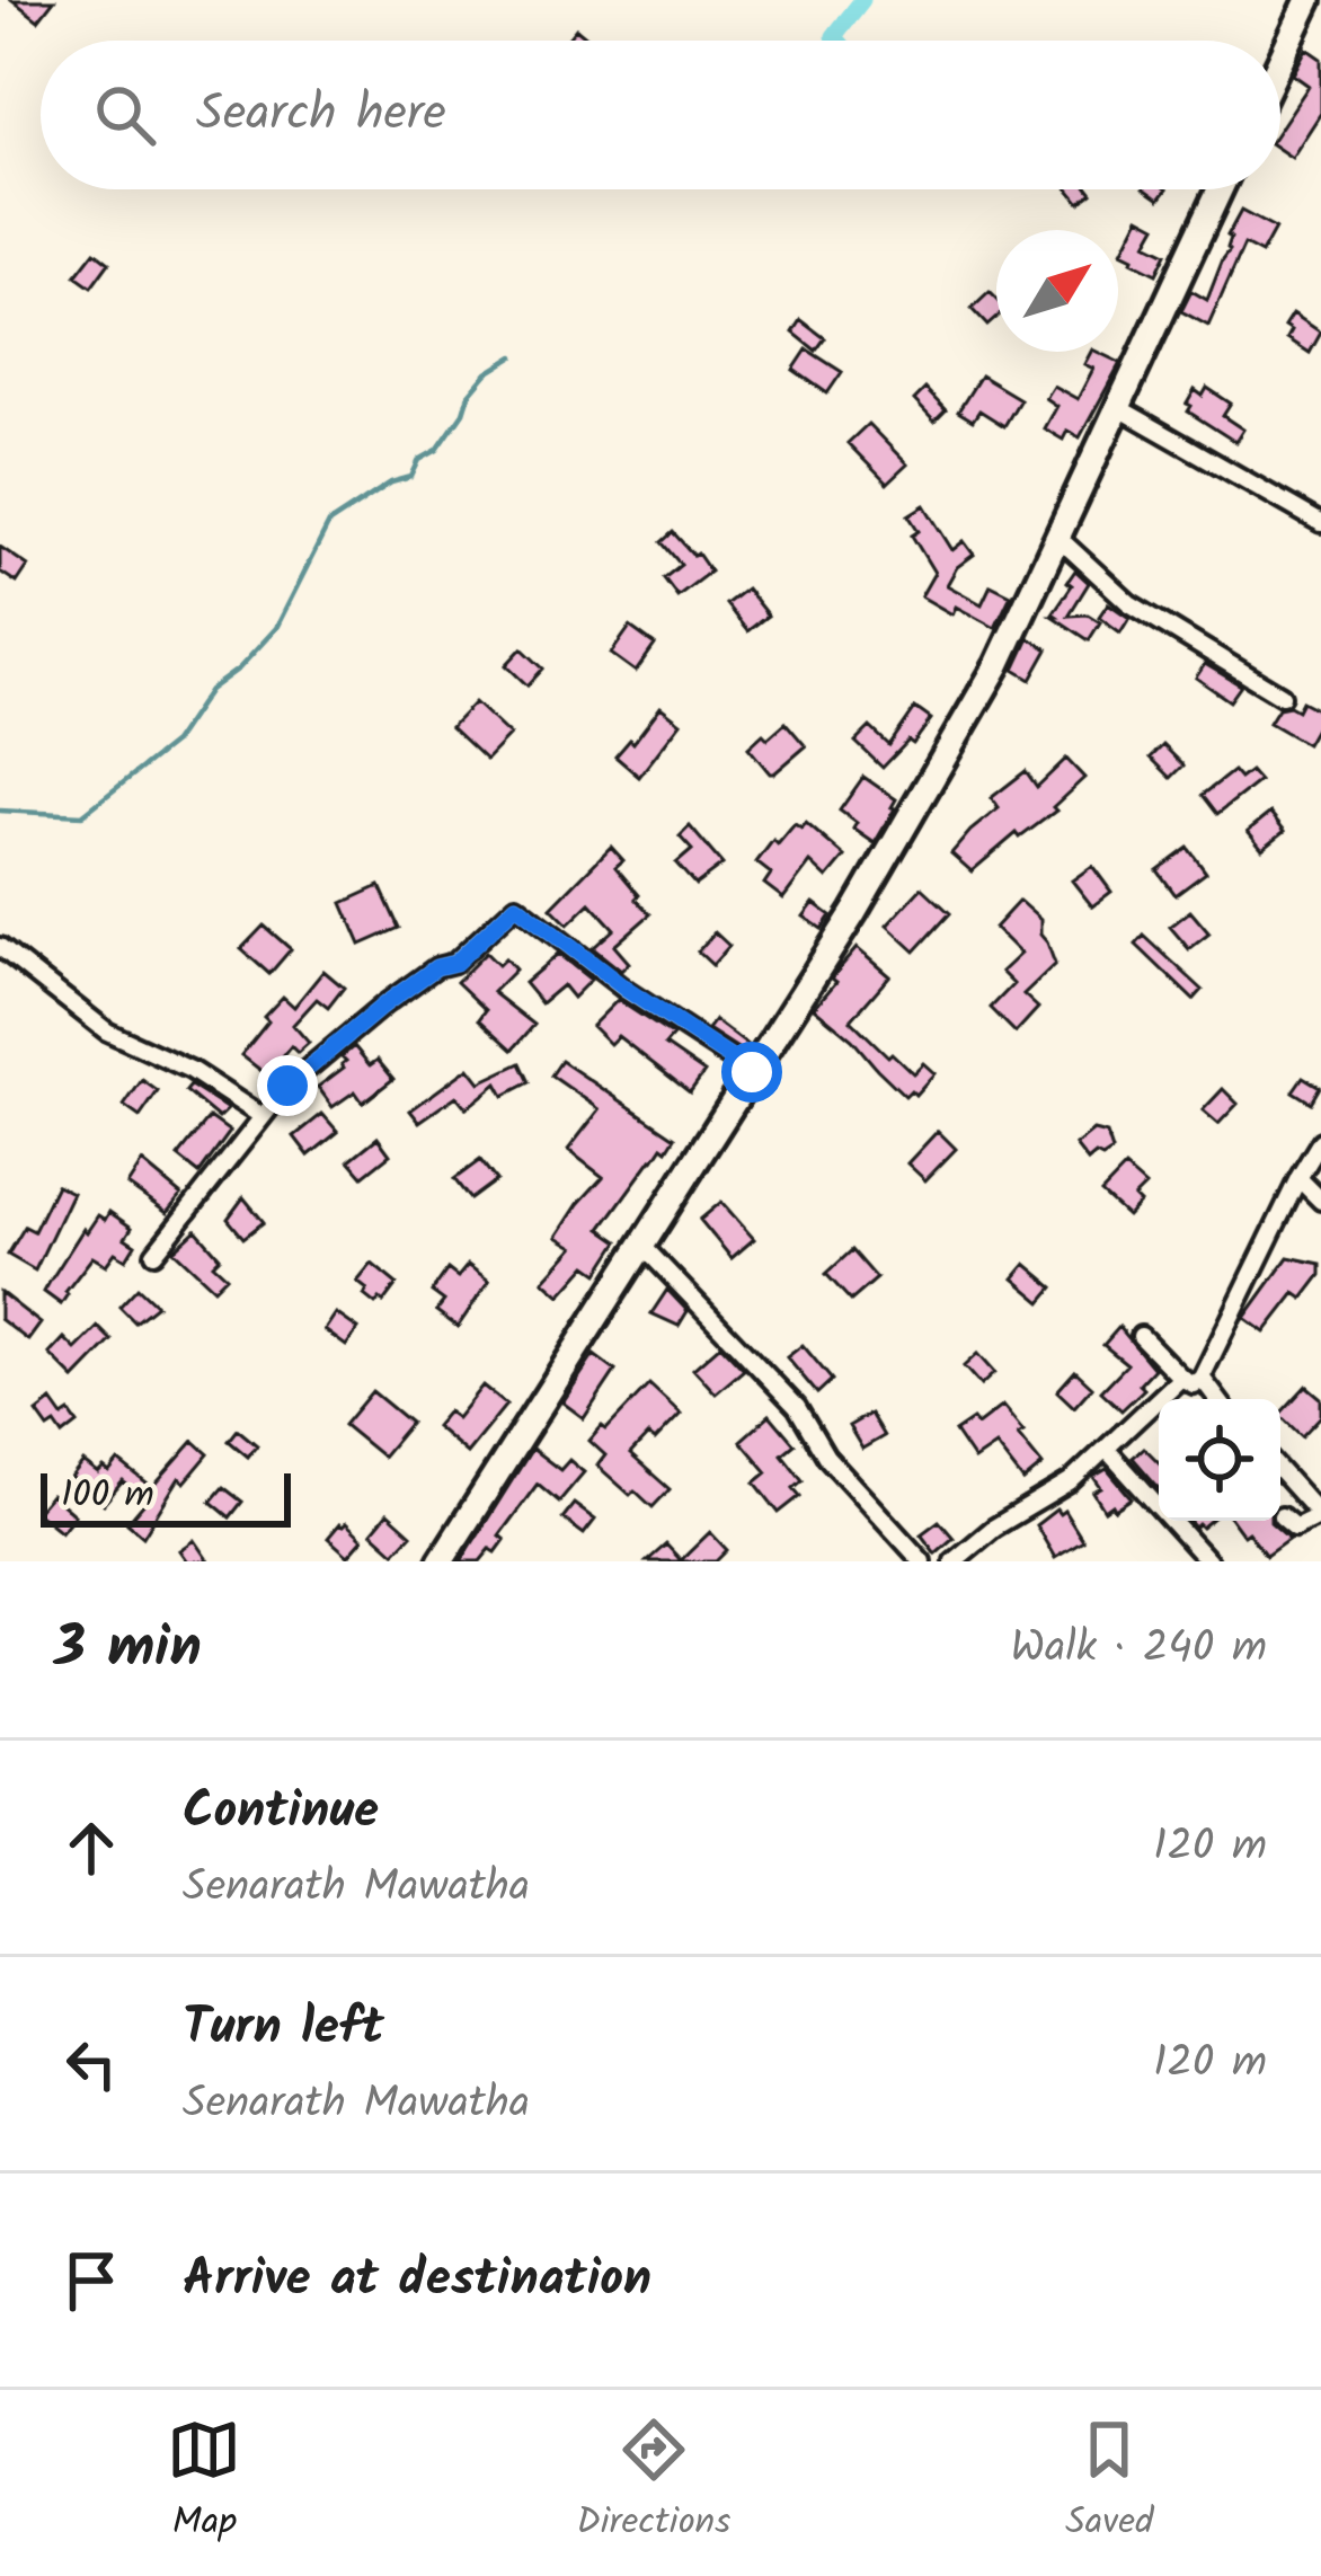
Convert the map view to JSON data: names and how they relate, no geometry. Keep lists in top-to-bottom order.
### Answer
{
  "scale_bar": "100 m",
  "north": "top right",
  "page": {
    "search": "Search here",
    "scale": "100 m",
    "heading": ["3 min", "Walk · 240 m"],
    "list": [
      ["Continue", "Senarath Mawatha", "120 m"],
      ["Turn left", "Senarath Mawatha", "120 m"],
      "Arrive at destination"
    ],
    "nav": ["Map", "Directions", "Saved"]
  }
}
